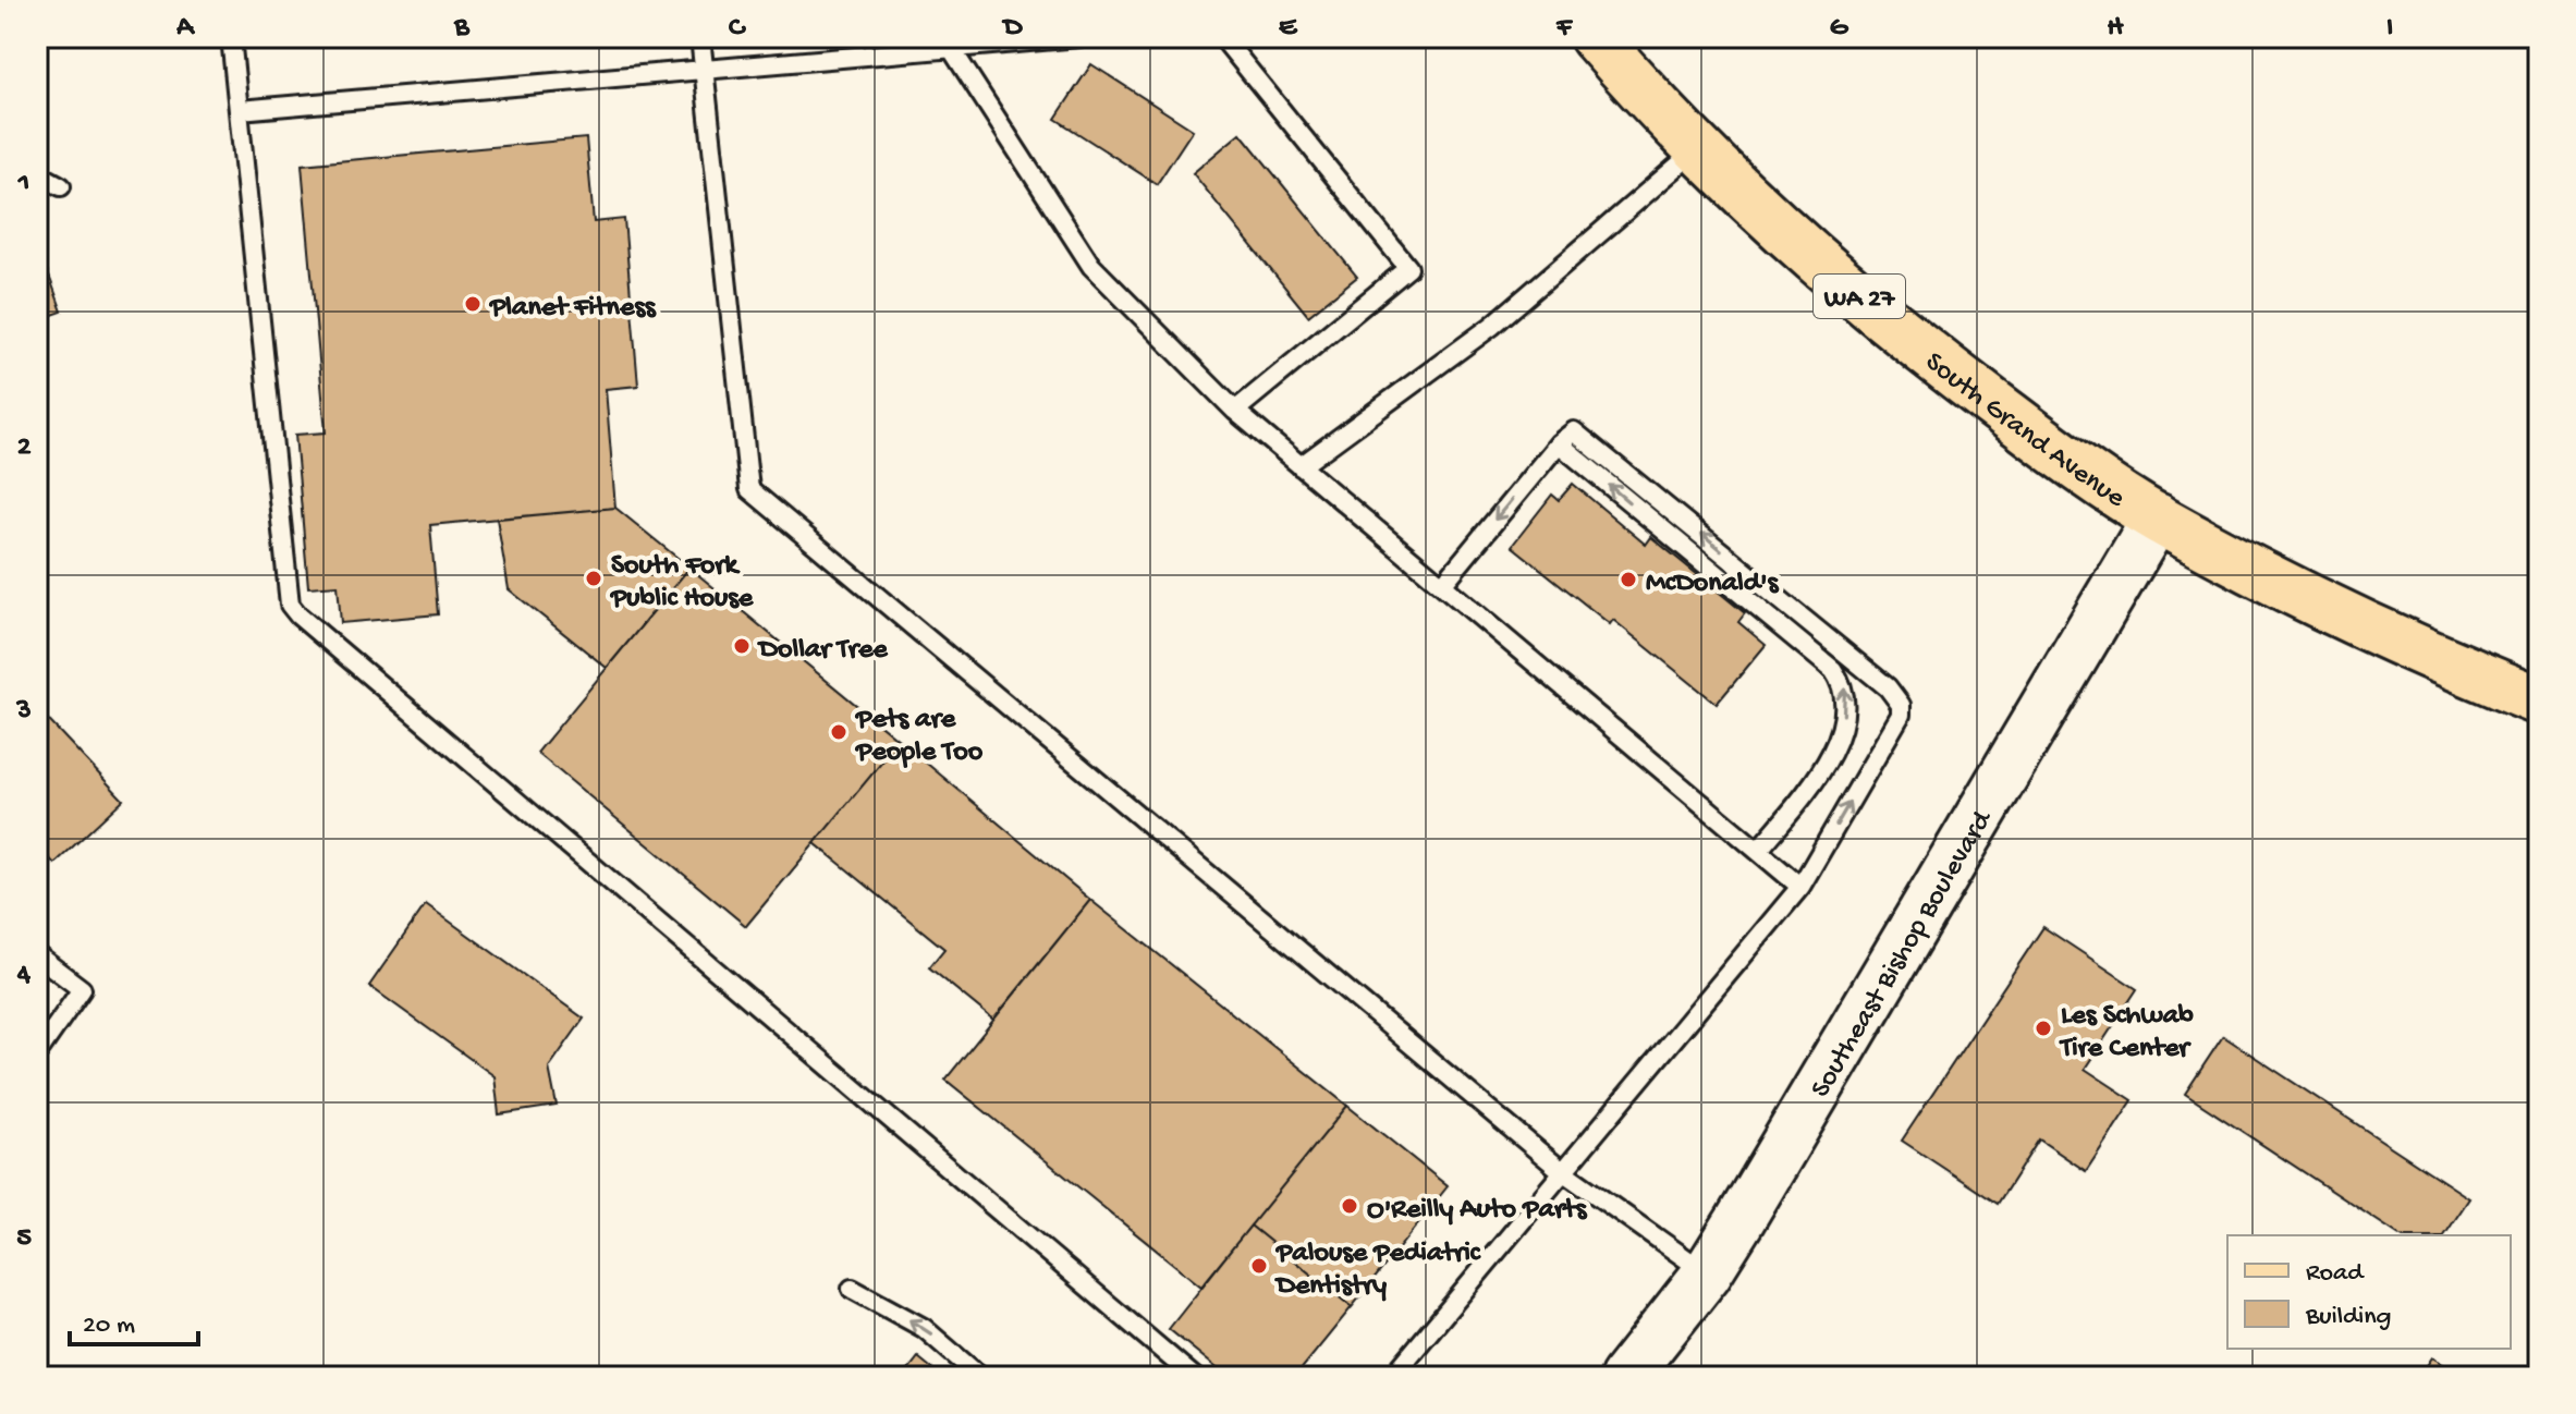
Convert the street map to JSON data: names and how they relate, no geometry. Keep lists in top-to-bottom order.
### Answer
{
  "streets": {
    "main road": ["WA 27", "South Grand Avenue"],
    "street": ["Southeast Bishop Boulevard"]
  },
  "crossings": [
    ["South Grand Avenue", "Southeast Bishop Boulevard"]
  ],
  "places": [
    "Planet Fitness",
    "South Fork Public House",
    "McDonald's",
    "Dollar Tree",
    "Pets are People Too",
    "Les Schwab Tire Center",
    "O'Reilly Auto Parts",
    "Palouse Pediatric Dentistry"
  ],
  "legend": ["Road", "Building"],
  "scale_bar": "20 m",
  "grid": {
    "columns": [
      "A",
      "B",
      "C",
      "D",
      "E",
      "F",
      "G",
      "H",
      "I"
    ],
    "rows": [
      "1",
      "2",
      "3",
      "4",
      "5"
    ]
  }
}
